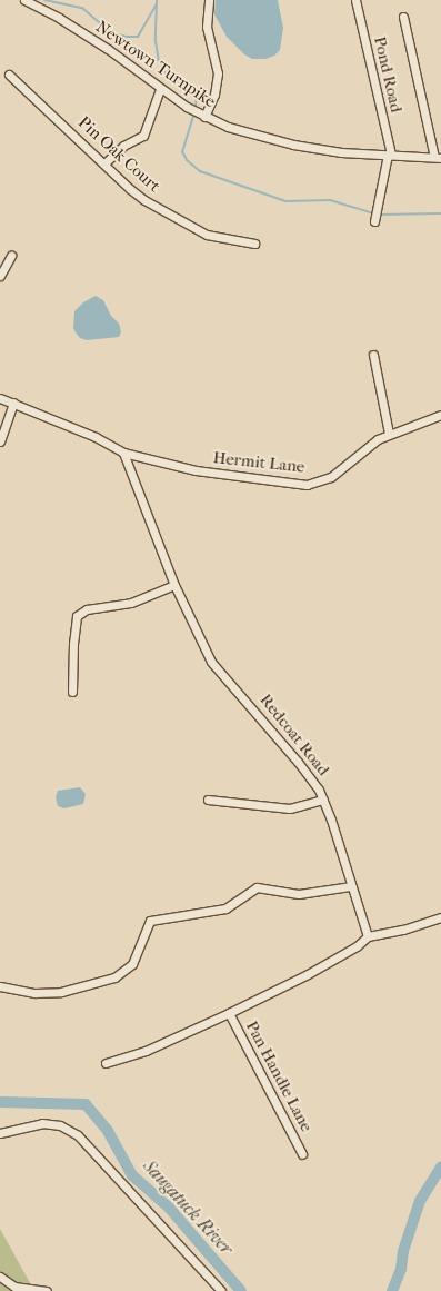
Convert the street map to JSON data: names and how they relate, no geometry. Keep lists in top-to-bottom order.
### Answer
{
  "streets": {
    "street": [
      "Newtown Turnpike",
      "Pond Road",
      "Pin Oak Court",
      "Hermit Lane",
      "Redcoat Road",
      "Pan Handle Lane"
    ]
  },
  "crossings": [
    ["Newtown Turnpike", "Pond Road"],
    ["Hermit Lane", "Redcoat Road"]
  ],
  "water": ["Saugatuck River"]
}
